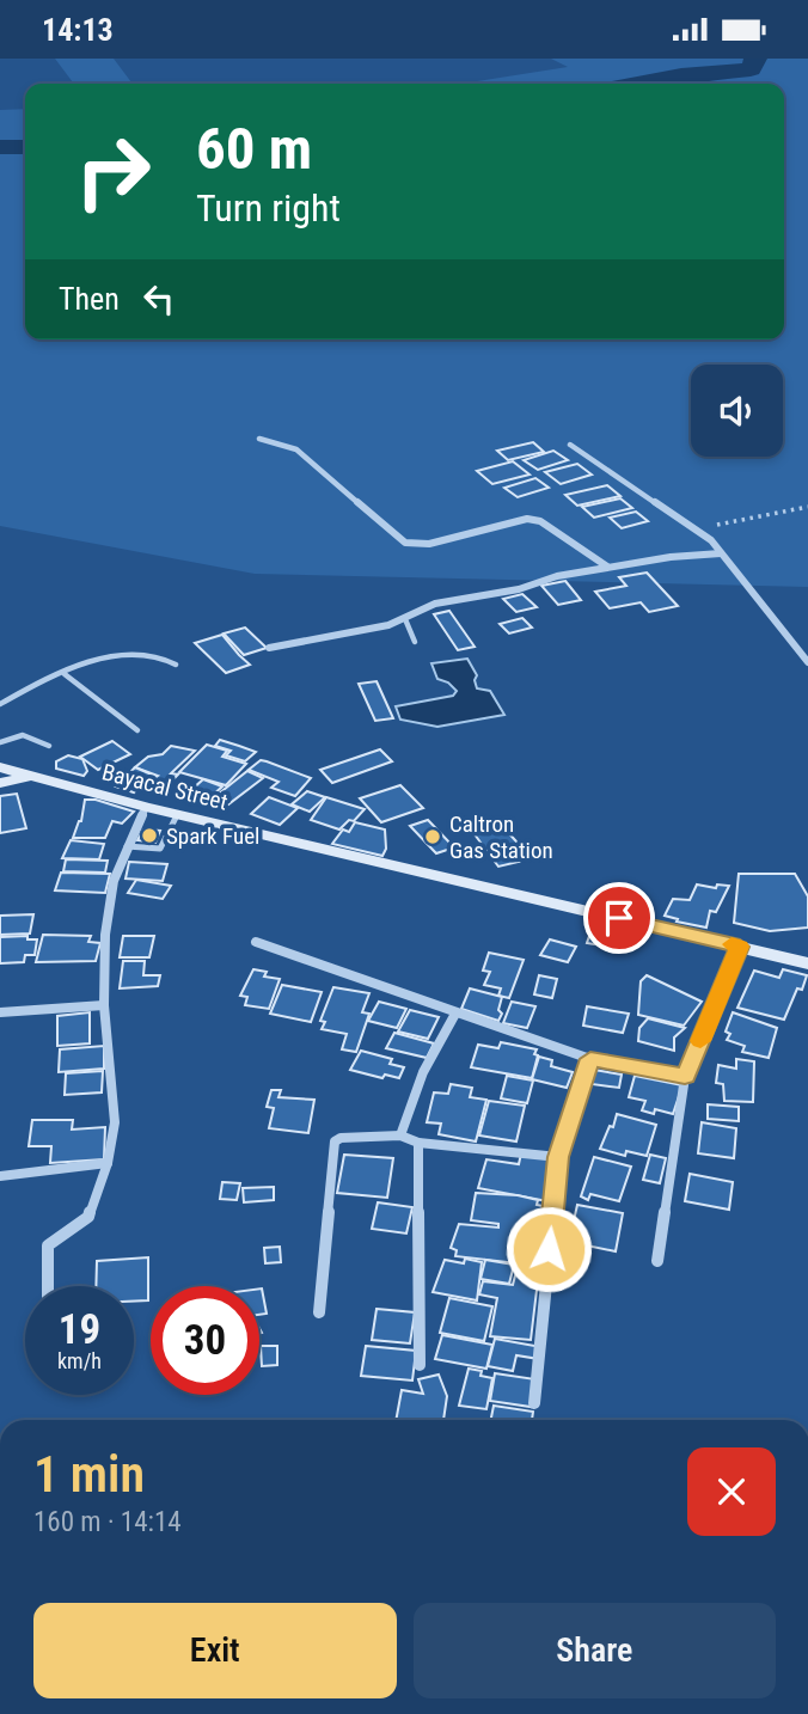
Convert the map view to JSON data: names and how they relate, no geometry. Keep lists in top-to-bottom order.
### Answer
{
  "streets": {
    "main road": ["Bayacal Street"]
  },
  "places": ["Spark Fuel", "Caltron Gas Station"],
  "page": {
    "status": "14:13",
    "turn": ["60 m", "Turn right"],
    "then": "Then",
    "speed": "19 km/h",
    "limit": "30",
    "heading": ["1 min", "160 m · 14:14"],
    "buttons": ["Exit", "Share"]
  }
}
